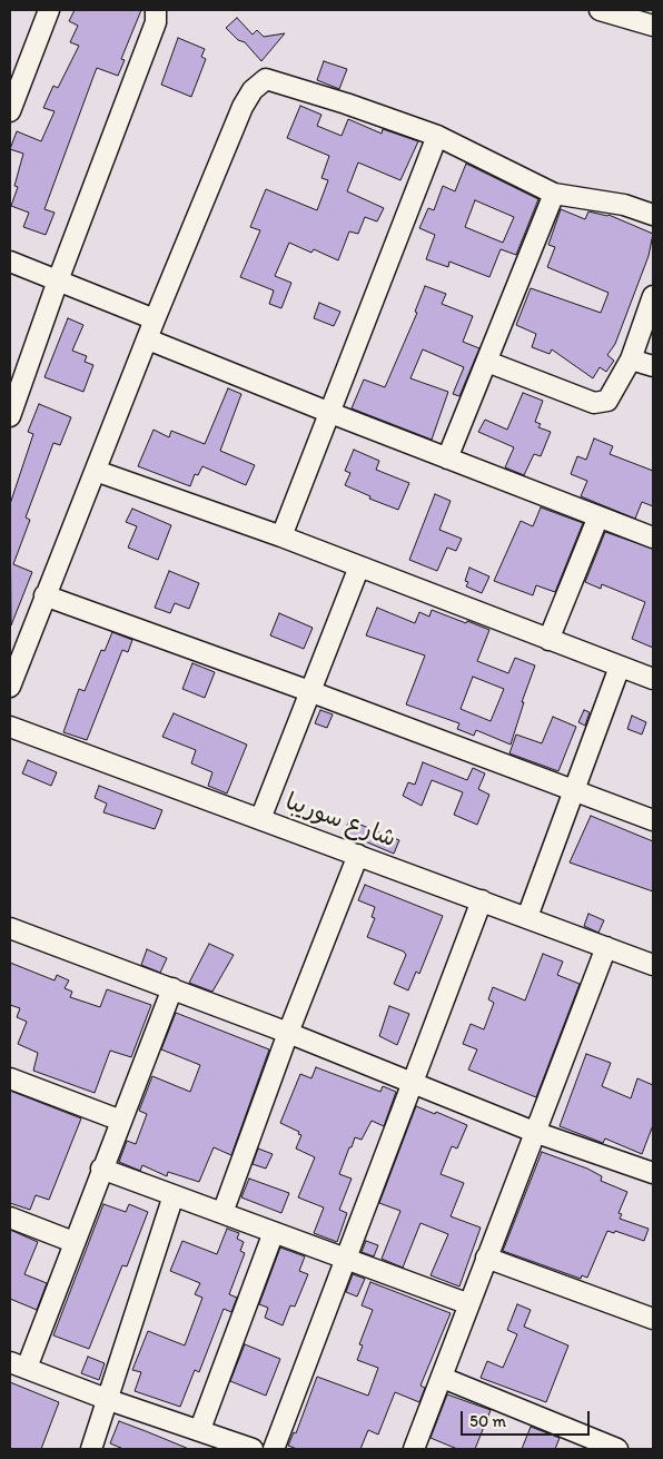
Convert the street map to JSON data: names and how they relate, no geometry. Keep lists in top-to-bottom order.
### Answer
{
  "streets": {
    "street": ["شارع سوريبا"]
  },
  "scale_bar": "50 m"
}
